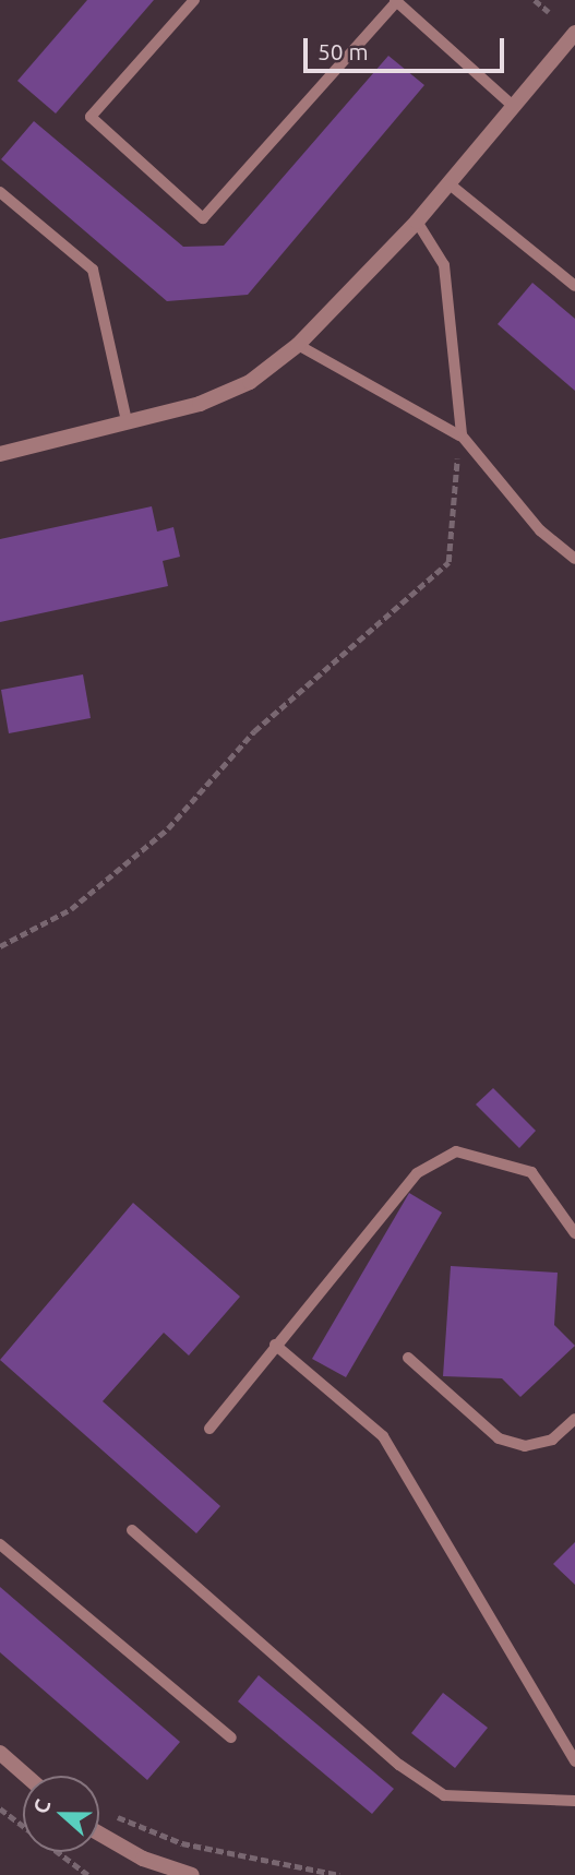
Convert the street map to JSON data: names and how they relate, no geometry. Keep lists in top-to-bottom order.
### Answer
{
  "scale_bar": "50 m",
  "north": "left"
}
